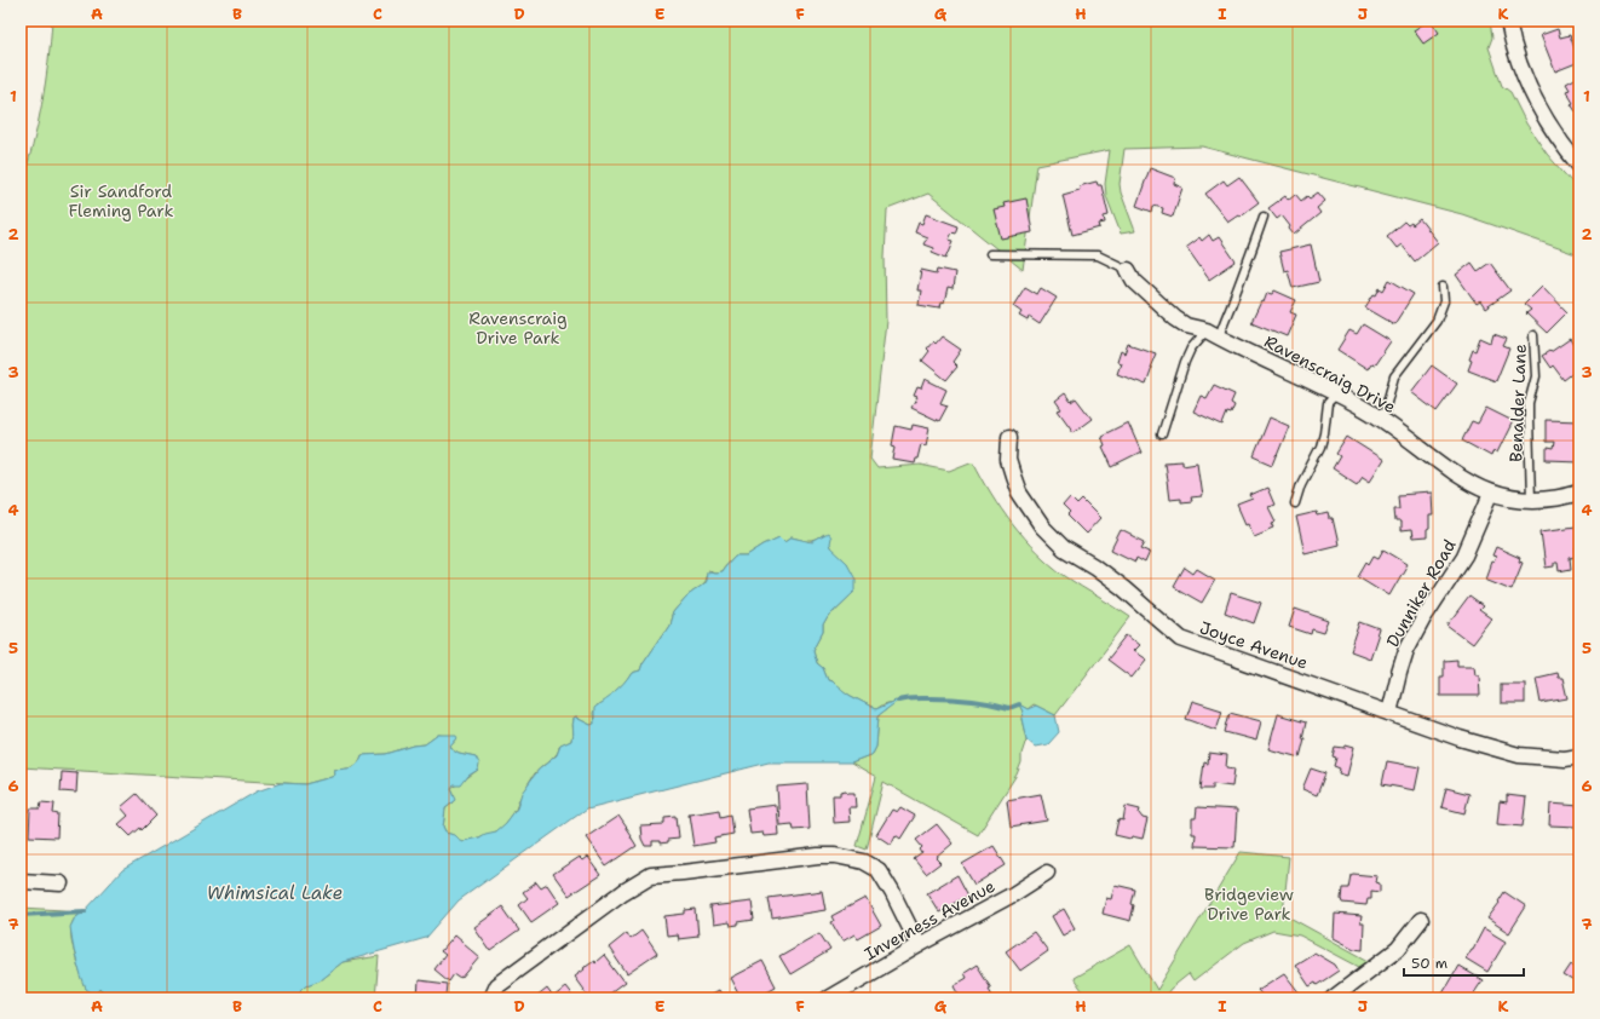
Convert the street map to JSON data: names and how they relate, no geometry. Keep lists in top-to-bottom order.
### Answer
{
  "streets": {
    "street": [
      "Ravenscraig Drive",
      "Dunniker Road",
      "Joyce Avenue",
      "Inverness Avenue"
    ],
    "lane": ["Benalder Lane"]
  },
  "crossings": [
    ["Ravenscraig Drive", "Benalder Lane"],
    ["Ravenscraig Drive", "Dunniker Road"],
    ["Dunniker Road", "Joyce Avenue"]
  ],
  "water": ["Whimsical Lake"],
  "parks": ["Sir Sandford Fleming Park", "Ravenscraig Drive Park", "Bridgeview Drive Park"],
  "scale_bar": "50 m",
  "grid": {
    "columns": [
      "A",
      "B",
      "C",
      "D",
      "E",
      "F",
      "G",
      "H",
      "I",
      "J",
      "K"
    ],
    "rows": [
      "1",
      "2",
      "3",
      "4",
      "5",
      "6",
      "7"
    ]
  }
}
